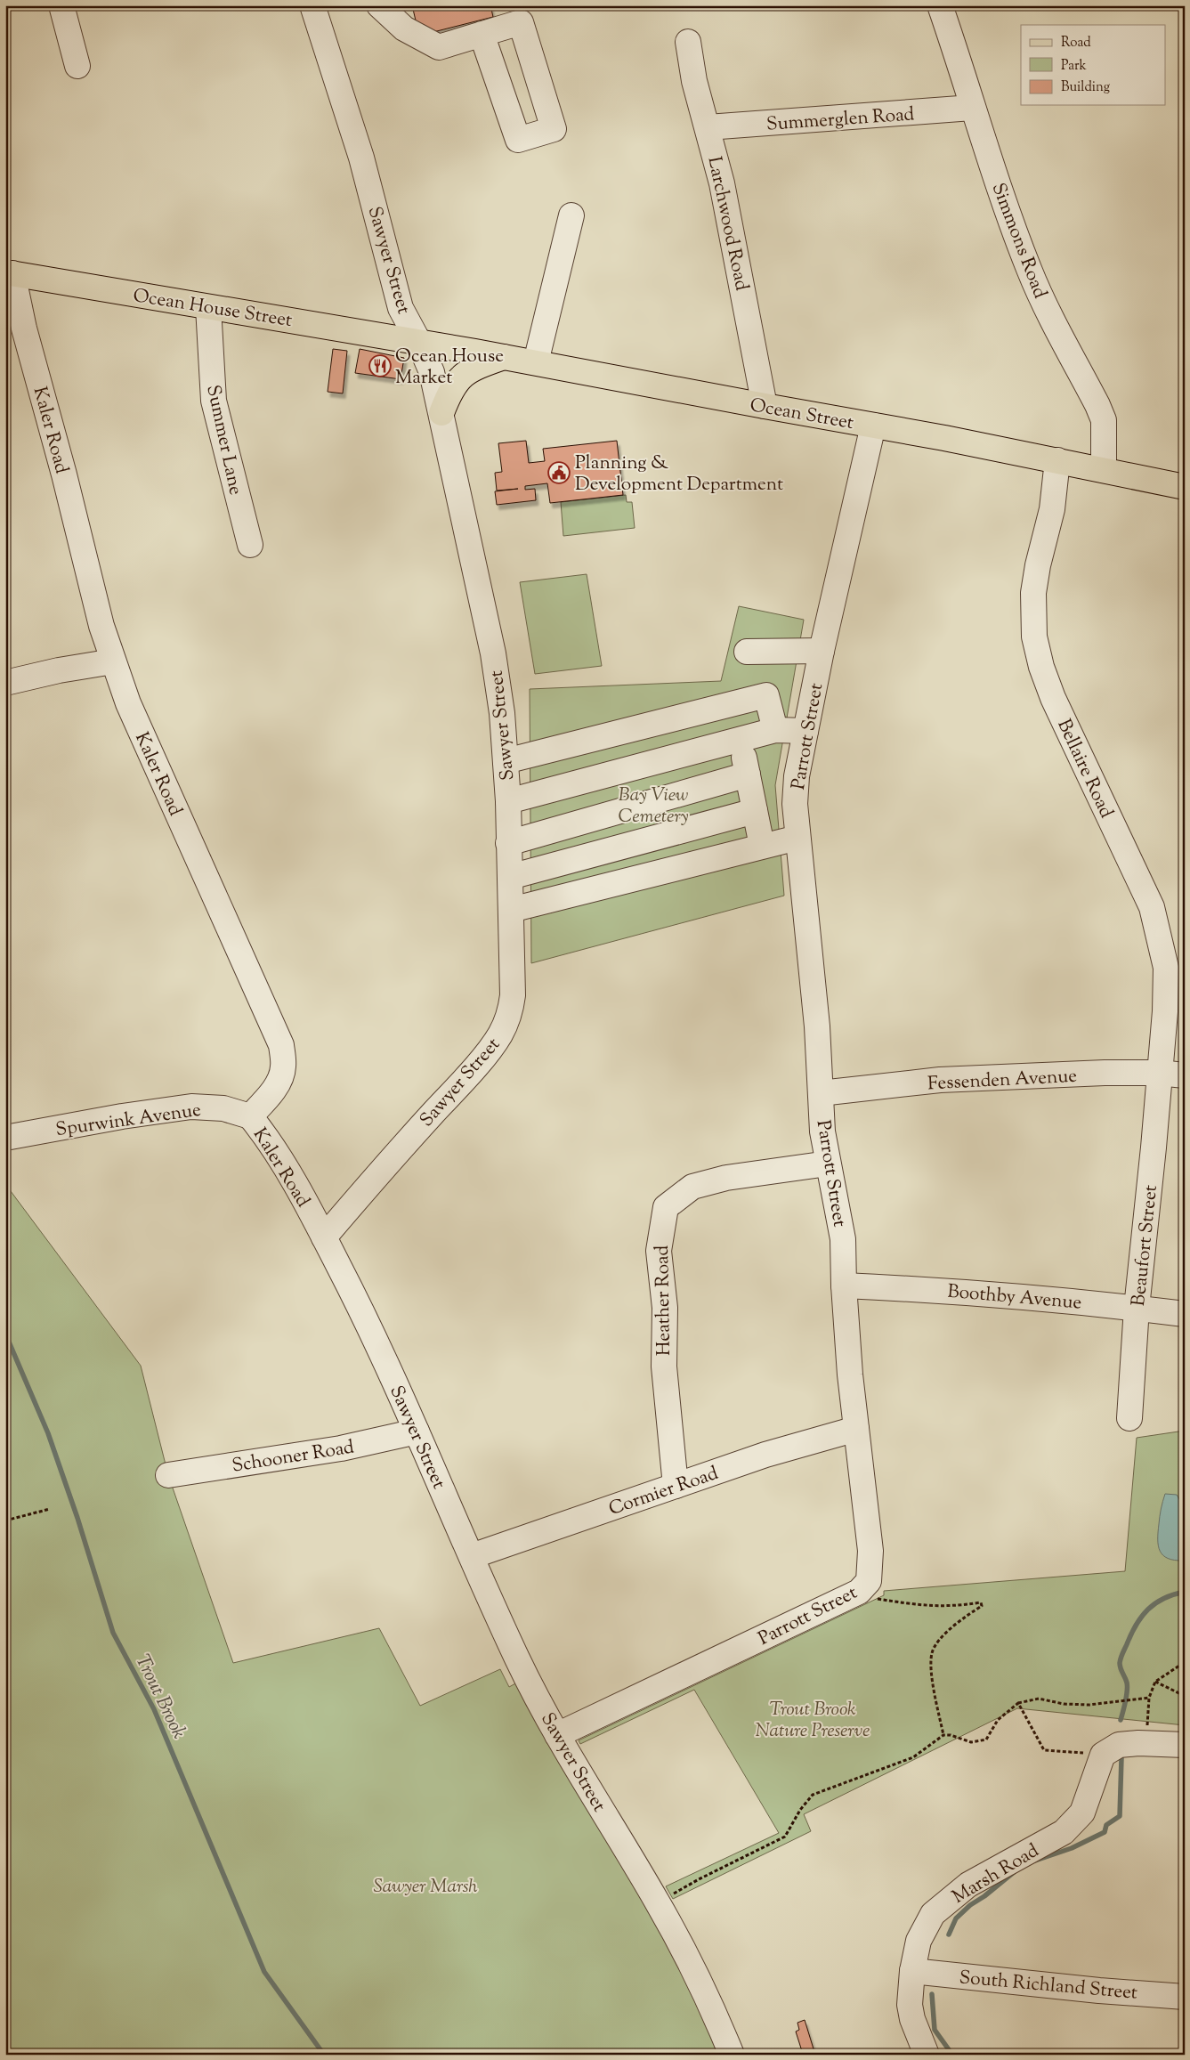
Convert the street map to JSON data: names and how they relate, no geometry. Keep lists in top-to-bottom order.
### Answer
{
  "streets": {
    "main road": ["Ocean House Street", "Ocean Street"],
    "street": [
      "Summerglen Road",
      "Larchwood Road",
      "Simmons Road",
      "Sawyer Street",
      "Kaler Road",
      "Summer Lane",
      "Parrott Street",
      "Bellaire Road",
      "Fessenden Avenue",
      "Spurwink Avenue",
      "Beaufort Street",
      "Boothby Avenue",
      "Heather Road",
      "Schooner Road",
      "Cormier Road",
      "Marsh Road",
      "South Richland Street"
    ]
  },
  "crossings": [
    ["Summerglen Road", "Larchwood Road"],
    ["Summerglen Road", "Simmons Road"],
    ["Larchwood Road", "Ocean Street"],
    ["Simmons Road", "Ocean Street"],
    ["Sawyer Street", "Ocean House Street"],
    ["Sawyer Street", "Ocean Street"],
    ["Sawyer Street", "Kaler Road"],
    ["Sawyer Street", "Parrott Street"],
    ["Sawyer Street", "Schooner Road"],
    ["Sawyer Street", "Cormier Road"],
    ["Ocean House Street", "Ocean Street"],
    ["Ocean House Street", "Kaler Road"],
    ["Ocean House Street", "Summer Lane"],
    ["Ocean Street", "Parrott Street"],
    ["Ocean Street", "Bellaire Road"],
    ["Kaler Road", "Spurwink Avenue"],
    ["Parrott Street", "Fessenden Avenue"],
    ["Parrott Street", "Boothby Avenue"],
    ["Parrott Street", "Heather Road"],
    ["Parrott Street", "Cormier Road"],
    ["Bellaire Road", "Fessenden Avenue"],
    ["Bellaire Road", "Beaufort Street"],
    ["Fessenden Avenue", "Beaufort Street"],
    ["Beaufort Street", "Boothby Avenue"],
    ["Heather Road", "Cormier Road"],
    ["Marsh Road", "South Richland Street"]
  ],
  "water": ["Trout Brook"],
  "parks": ["Bay View Cemetery", "Trout Brook Nature Preserve", "Sawyer Marsh"],
  "places": {
    "restaurant": ["Ocean House Market"],
    "public building": ["Planning & Development Department"]
  },
  "legend": ["Road", "Park", "Building"]
}
